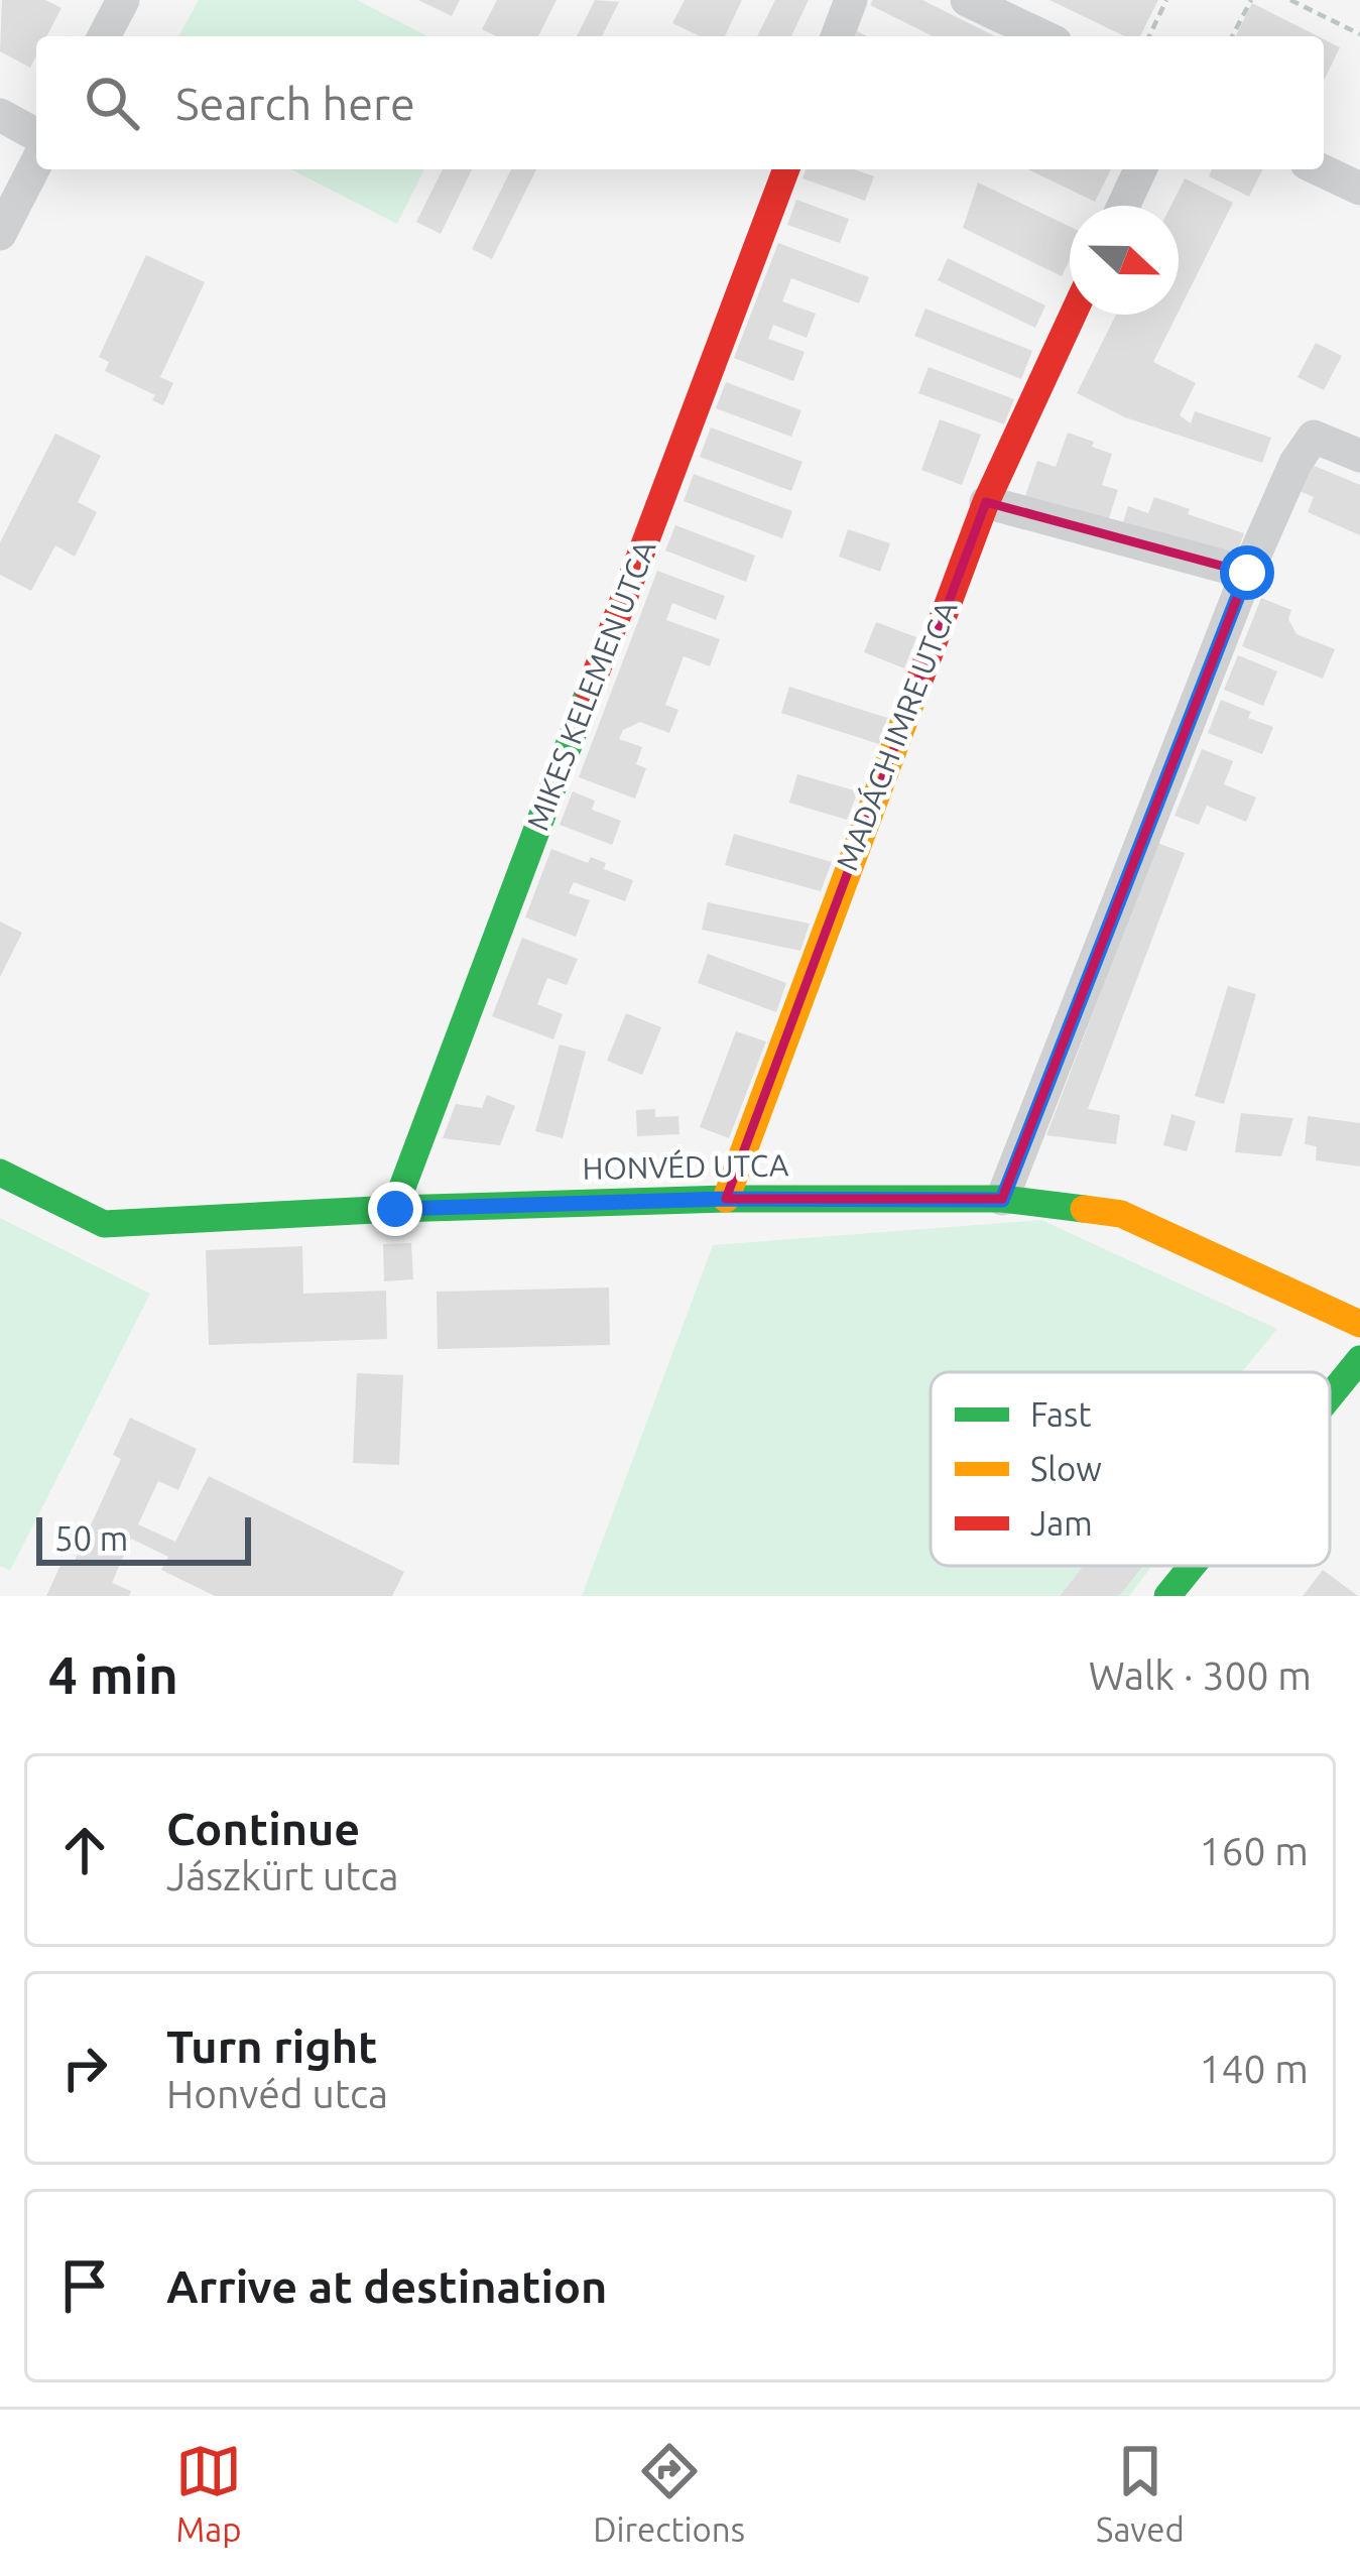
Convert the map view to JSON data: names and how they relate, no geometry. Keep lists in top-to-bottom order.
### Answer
{
  "streets": {
    "street": ["MIKES KELEMEN UTCA", "MADÁCH IMRE UTCA", "HONVÉD UTCA"]
  },
  "crossings": [
    ["MIKES KELEMEN UTCA", "HONVÉD UTCA"],
    ["MADÁCH IMRE UTCA", "HONVÉD UTCA"]
  ],
  "legend": ["Fast", "Slow", "Jam"],
  "scale_bar": "50 m",
  "north": "right",
  "page": {
    "search": "Search here",
    "scale": "50 m",
    "heading": ["4 min", "Walk · 300 m"],
    "list": [
      ["Continue", "Jászkürt utca", "160 m"],
      ["Turn right", "Honvéd utca", "140 m"],
      "Arrive at destination"
    ],
    "nav": ["Map", "Directions", "Saved"]
  }
}
